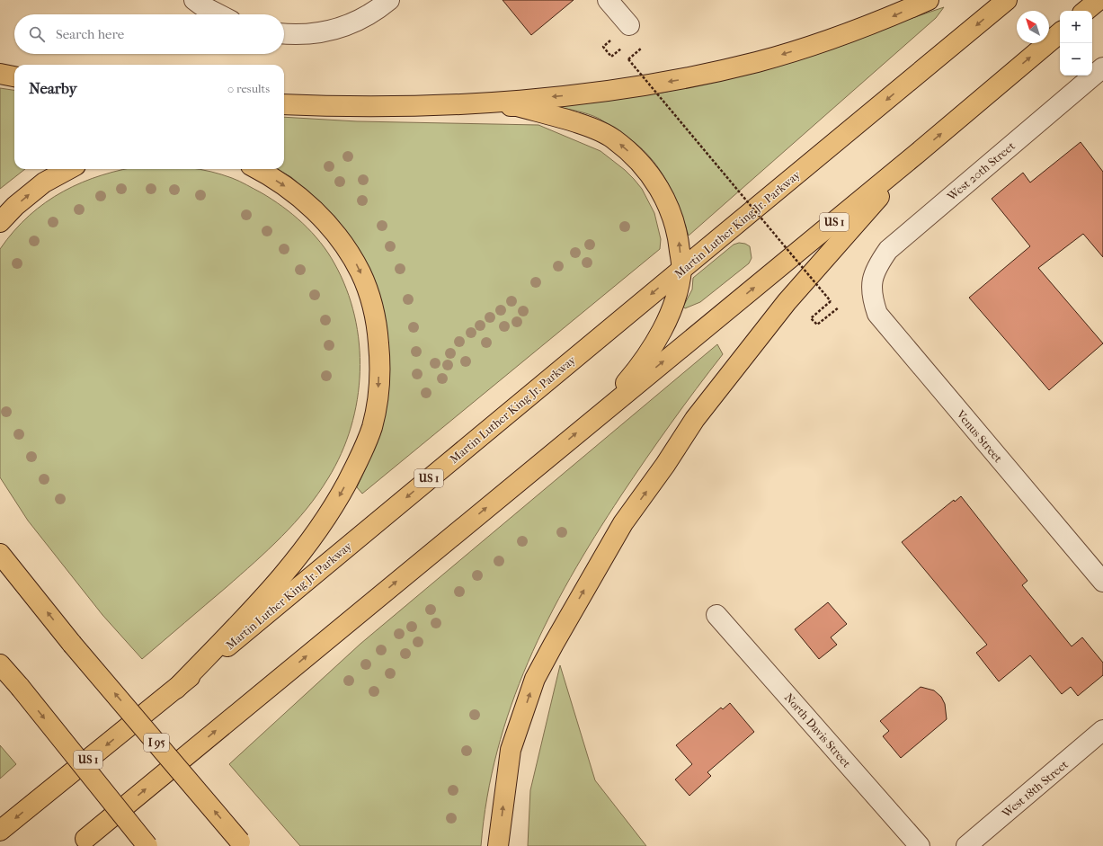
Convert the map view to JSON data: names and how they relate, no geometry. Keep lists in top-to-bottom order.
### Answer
{
  "streets": {
    "highway": ["US 1", "Martin Luther King Jr. Parkway", "I 95"],
    "street": [
      "West 20th Street",
      "Venus Street",
      "North Davis Street",
      "West 18th Street"
    ]
  },
  "crossings": [
    ["West 20th Street", "Venus Street"]
  ],
  "north": "top left",
  "page": {
    "map_buttons": ["+", "−"],
    "search": "Search here",
    "heading": ["Nearby", "0 results"]
  }
}
